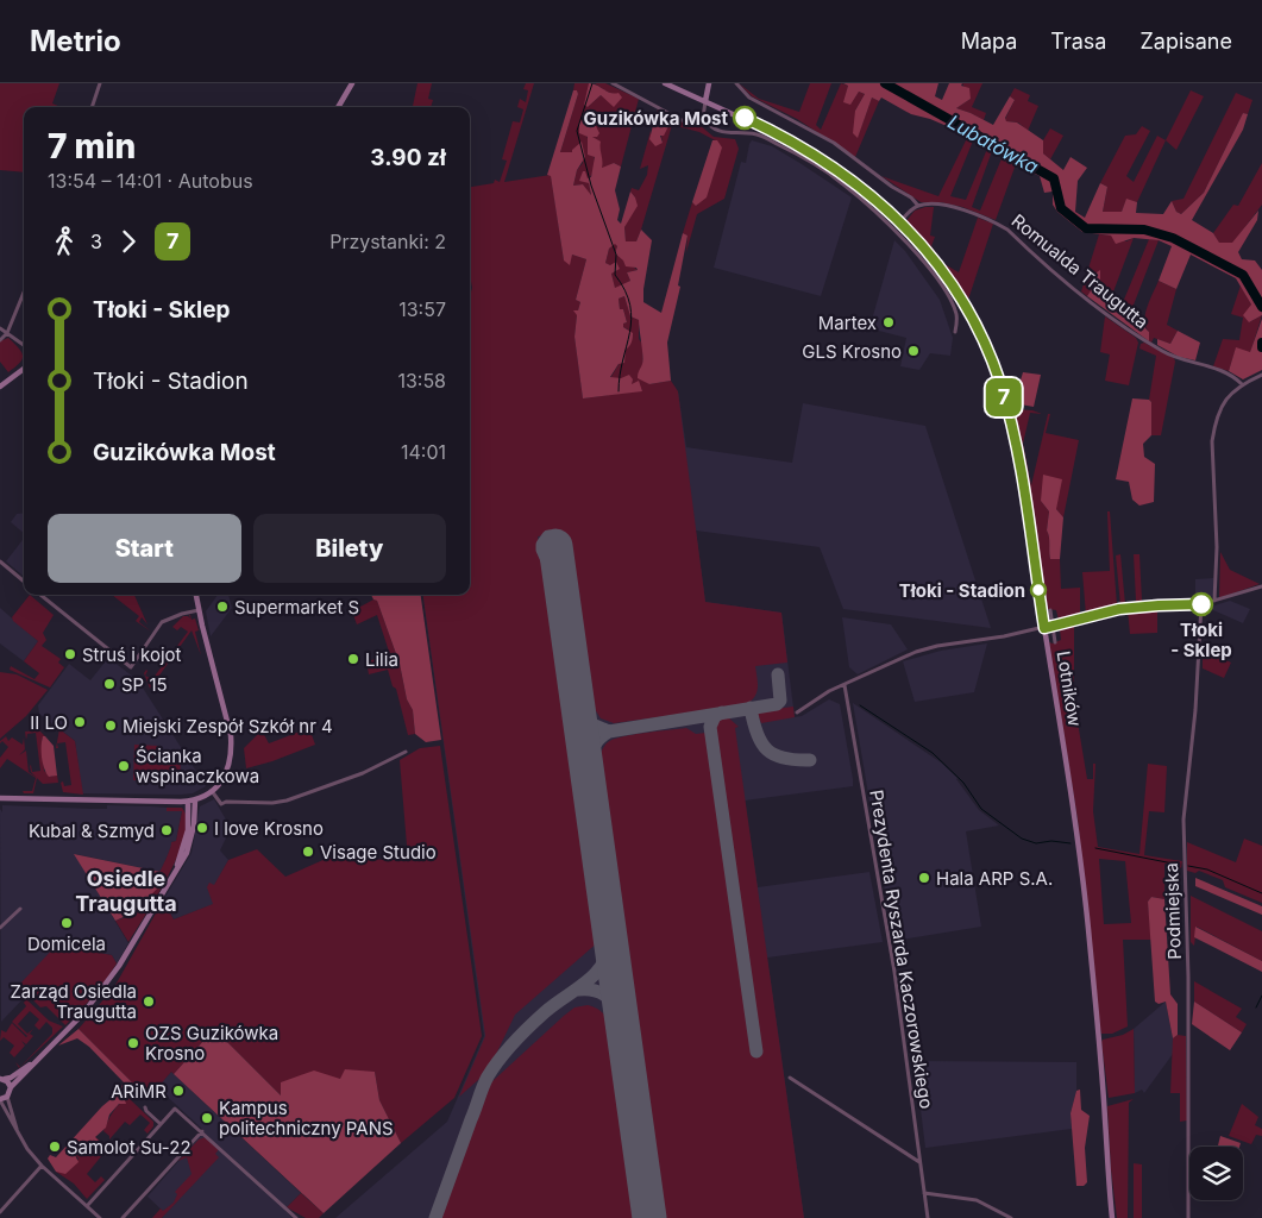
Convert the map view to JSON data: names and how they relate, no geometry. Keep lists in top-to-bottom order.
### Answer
{
  "streets": {
    "street": [
      "Romualda Traugutta",
      "Lotników",
      "Podmiejska",
      "Prezydenta Ryszarda Kaczorowskiego"
    ]
  },
  "districts": ["Osiedle Traugutta"],
  "water": ["Lubatówka"],
  "places": [
    "Guzikówka Most",
    "Martex",
    "GLS Krosno",
    "Tłoki - Stadion",
    "Tłoki - Sklep",
    "Supermarket S",
    "Struś i kojot",
    "Lilia",
    "SP 15",
    "II LO",
    "Miejski Zespół Szkół nr 4",
    "Ścianka wspinaczkowa",
    "I love Krosno",
    "Kubal & Szmyd",
    "Visage Studio",
    "Hala ARP S.A.",
    "Domicela",
    "Zarząd Osiedla Traugutta",
    "OZS Guzikówka Krosno",
    "ARiMR",
    "Kampus politechniczny PANS",
    "Samolot Su-22"
  ],
  "lines": ["bus line 7"],
  "page": {
    "header": "Metrio",
    "nav": ["Mapa", "Trasa", "Zapisane"],
    "on_map": "7",
    "heading": ["7 min", "13:54 – 14:01 · Autobus", "3.90 zł"],
    "legs": ["3", "7", "Przystanki: 2"],
    "list": [
      {
        "name": "Tłoki - Sklep",
        "value": "13:57"
      },
      {
        "name": "Tłoki - Stadion",
        "value": "13:58"
      },
      {
        "name": "Guzikówka Most",
        "value": "14:01"
      }
    ],
    "buttons": ["Start", "Bilety"]
  }
}
